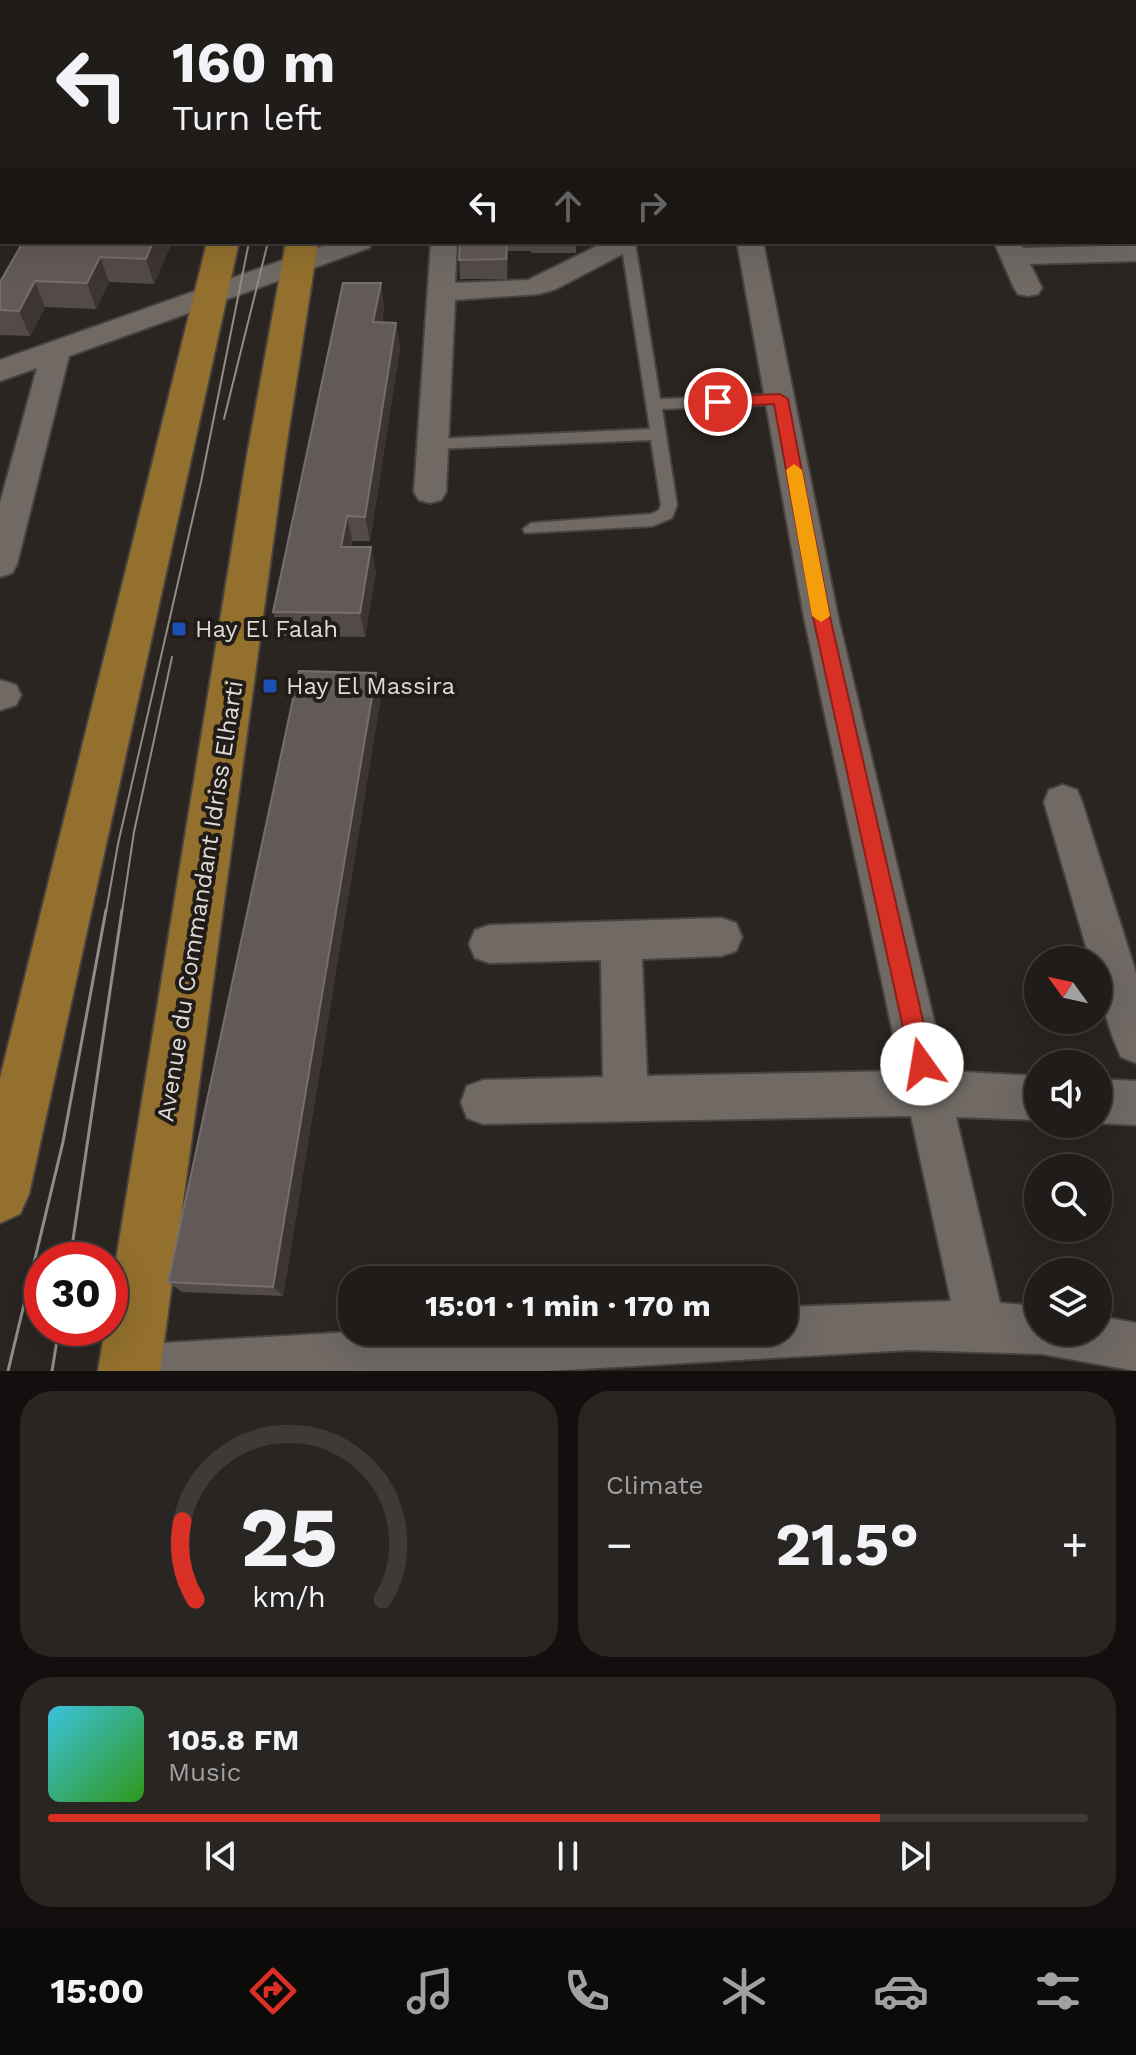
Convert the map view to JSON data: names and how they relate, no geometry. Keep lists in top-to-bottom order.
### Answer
{
  "streets": {
    "main road": ["Avenue du Commandant Idriss Elharti"]
  },
  "places": {
    "transit": ["Hay El Falah", "Hay El Massira"]
  },
  "north": "top left",
  "page": {
    "turn": ["160 m", "Turn left"],
    "limit": "30",
    "trip": "15:01 · 1 min · 170 m",
    "tile": "Climate",
    "heat": ["−", "21.5°", "+"],
    "song": ["105.8 FM", "Music"],
    "tabs": "15:00",
    "gauge": ["25", "km/h"]
  }
}
